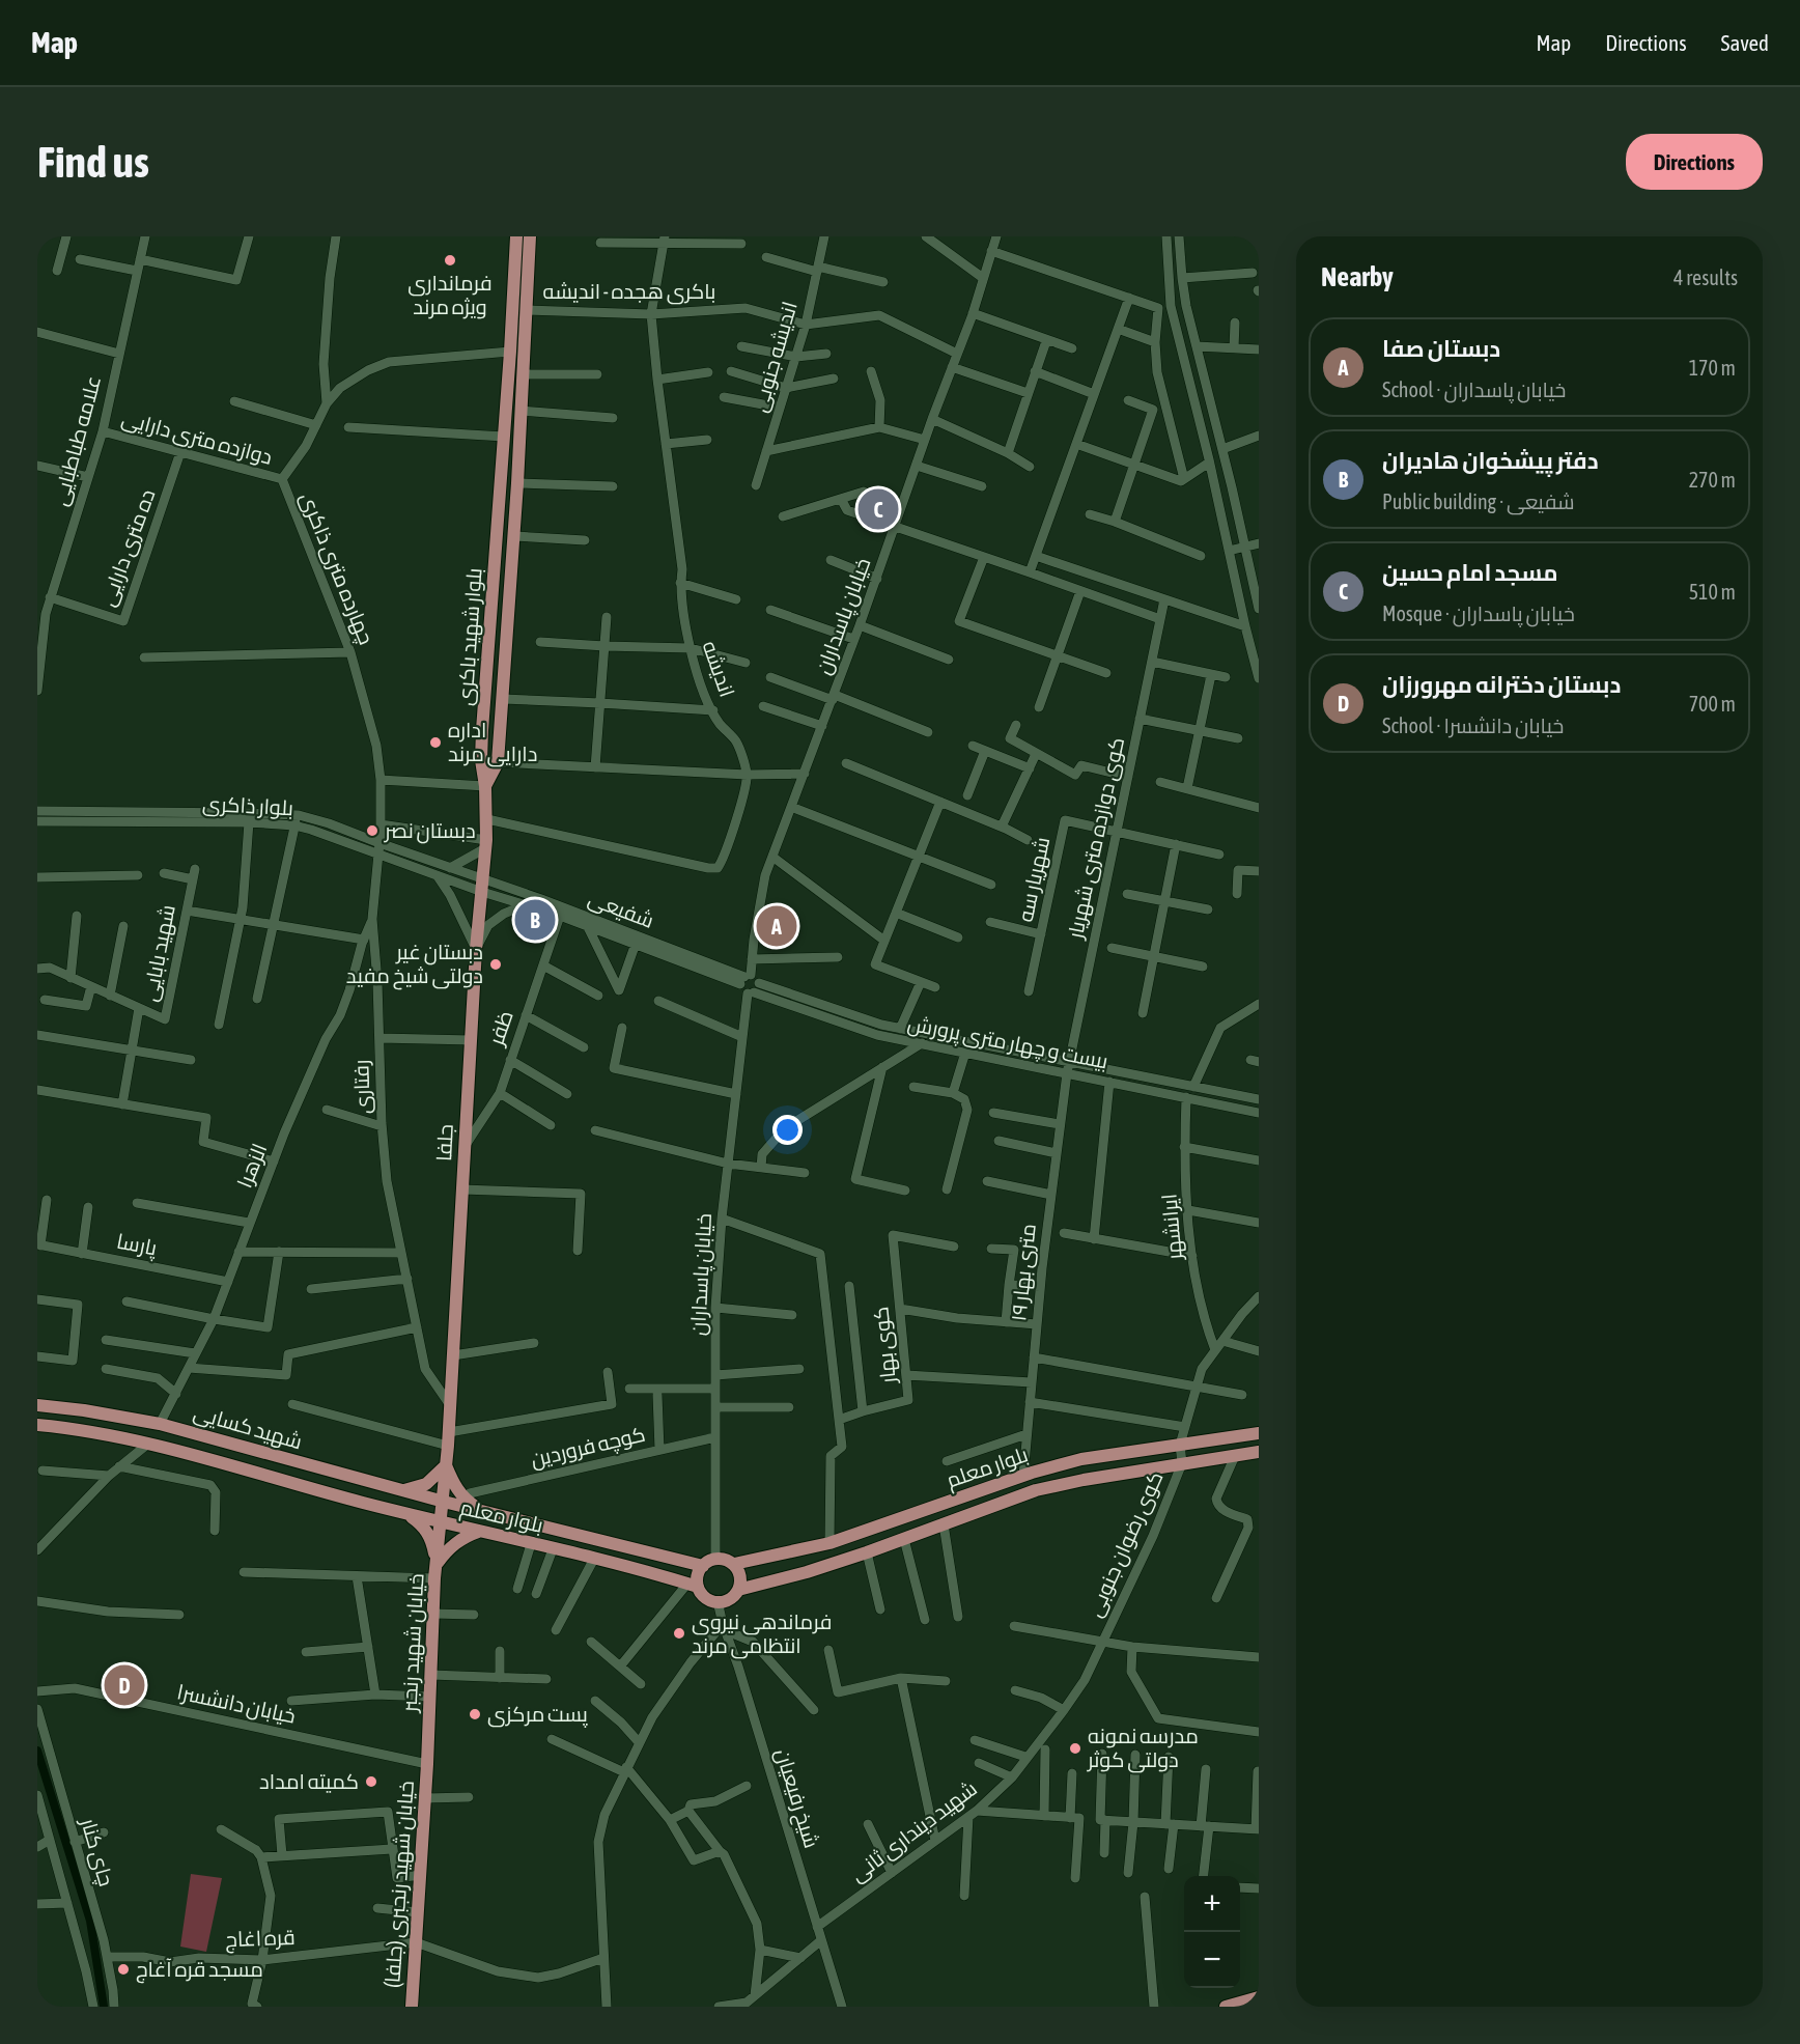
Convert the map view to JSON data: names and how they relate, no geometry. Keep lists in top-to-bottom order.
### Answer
{
  "streets": {
    "main road": [
      "بلوار شهید باکری",
      "جلفا",
      "شهید کسایی",
      "بلوار معلم",
      "خیابان شهید رنجبر",
      "خیابان شهید رنجبری (جلفا)"
    ],
    "street": [
      "باکری هجده - اندیشه",
      "اندیشه جنوبی",
      "دوازده متری دارایی",
      "علامه طباطبایی",
      "ده متری دارایی",
      "چهارده متری ذاکری",
      "خیابان پاسداران",
      "اندیشه",
      "بلوار ذاکری",
      "کوی دوازده متری شهریار",
      "شهریار سه",
      "شفیعی",
      "شهید بابایی",
      "ظفر",
      "بیست و چهار متری پرورش",
      "رفتاری",
      "الزهرا",
      "ایرانشهر",
      "پارسا",
      "۱۹ متری بهار",
      "کوی بهار",
      "کوچه فروردین",
      "کوی رضوان جنوبی",
      "خیابان دانشسرا",
      "شیخ رفیعیان",
      "شهید دینداری ثانی",
      "چای کنار",
      "قره اغاج"
    ]
  },
  "crossings": [
    ["باکری هجده - اندیشه", "اندیشه جنوبی"],
    ["باکری هجده - اندیشه", "بلوار شهید باکری"],
    ["باکری هجده - اندیشه", "اندیشه"],
    ["دوازده متری دارایی", "علامه طباطبایی"],
    ["دوازده متری دارایی", "ده متری دارایی"],
    ["دوازده متری دارایی", "چهارده متری ذاکری"],
    ["علامه طباطبایی", "ده متری دارایی"],
    ["چهارده متری ذاکری", "بلوار شهید باکری"],
    ["چهارده متری ذاکری", "بلوار ذاکری"],
    ["چهارده متری ذاکری", "رفتاری"],
    ["چهارده متری ذاکری", "الزهرا"],
    ["خیابان پاسداران", "شفیعی"],
    ["خیابان پاسداران", "بیست و چهار متری پرورش"],
    ["خیابان پاسداران", "کوچه فروردین"],
    ["خیابان پاسداران", "بلوار معلم"],
    ["خیابان پاسداران", "شیخ رفیعیان"],
    ["بلوار شهید باکری", "جلفا"],
    ["بلوار ذاکری", "شفیعی"],
    ["بلوار ذاکری", "جلفا"],
    ["کوی دوازده متری شهریار", "شهریار سه"],
    ["کوی دوازده متری شهریار", "بیست و چهار متری پرورش"],
    ["کوی دوازده متری شهریار", "۱۹ متری بهار"],
    ["شفیعی", "ظفر"],
    ["شفیعی", "بیست و چهار متری پرورش"],
    ["شفیعی", "جلفا"],
    ["ظفر", "جلفا"],
    ["بیست و چهار متری پرورش", "ایرانشهر"],
    ["بیست و چهار متری پرورش", "۱۹ متری بهار"],
    ["رفتاری", "جلفا"],
    ["رفتاری", "الزهرا"],
    ["جلفا", "شهید کسایی"],
    ["جلفا", "بلوار معلم"],
    ["جلفا", "خیابان شهید رنجبر"],
    ["الزهرا", "پارسا"],
    ["الزهرا", "شهید کسایی"],
    ["۱۹ متری بهار", "بلوار معلم"],
    ["شهید کسایی", "بلوار معلم"],
    ["شهید کسایی", "خیابان شهید رنجبر"],
    ["بلوار معلم", "کوی رضوان جنوبی"],
    ["بلوار معلم", "خیابان شهید رنجبر"],
    ["بلوار معلم", "شیخ رفیعیان"],
    ["کوی رضوان جنوبی", "شهید دینداری ثانی"],
    ["خیابان شهید رنجبر", "خیابان دانشسرا"],
    ["خیابان شهید رنجبر", "خیابان شهید رنجبری (جلفا)"],
    ["خیابان دانشسرا", "خیابان شهید رنجبری (جلفا)"],
    ["شیخ رفیعیان", "شهید دینداری ثانی"],
    ["چای کنار", "قره اغاج"],
    ["خیابان شهید رنجبری (جلفا)", "قره اغاج"]
  ],
  "places": [
    "فرمانداری ویژه مرند",
    "اداره دارایی مرند",
    "دبستان نصر",
    "دبستان غیر دولتی شیخ مفید",
    "فرماندهی نیروی انتظامی مرند",
    "پست مرکزی",
    "مدرسه نمونه دولتی کوثر",
    "کمیته امداد",
    "مسجد قره آغاج"
  ],
  "page": {
    "header": "Map",
    "nav": ["Map", "Directions", "Saved"],
    "buttons": "Directions",
    "title": "Find us",
    "heading": ["Nearby", "4 results"],
    "list": [
      {
        "mark": "A",
        "name": "دبستان صفا",
        "note": "School · خیابان پاسداران",
        "value": "170 m"
      },
      {
        "mark": "B",
        "name": "دفتر پیشخوان هادیران",
        "note": "Public building · شفیعی",
        "value": "270 m"
      },
      {
        "mark": "C",
        "name": "مسجد امام حسین",
        "note": "Mosque · خیابان پاسداران",
        "value": "510 m"
      },
      {
        "mark": "D",
        "name": "دبستان دخترانه مهرورزان",
        "note": "School · خیابان دانشسرا",
        "value": "700 m"
      }
    ],
    "pins": [
      "C",
      "B",
      "A",
      "D"
    ],
    "map_buttons": ["+", "−"]
  }
}
